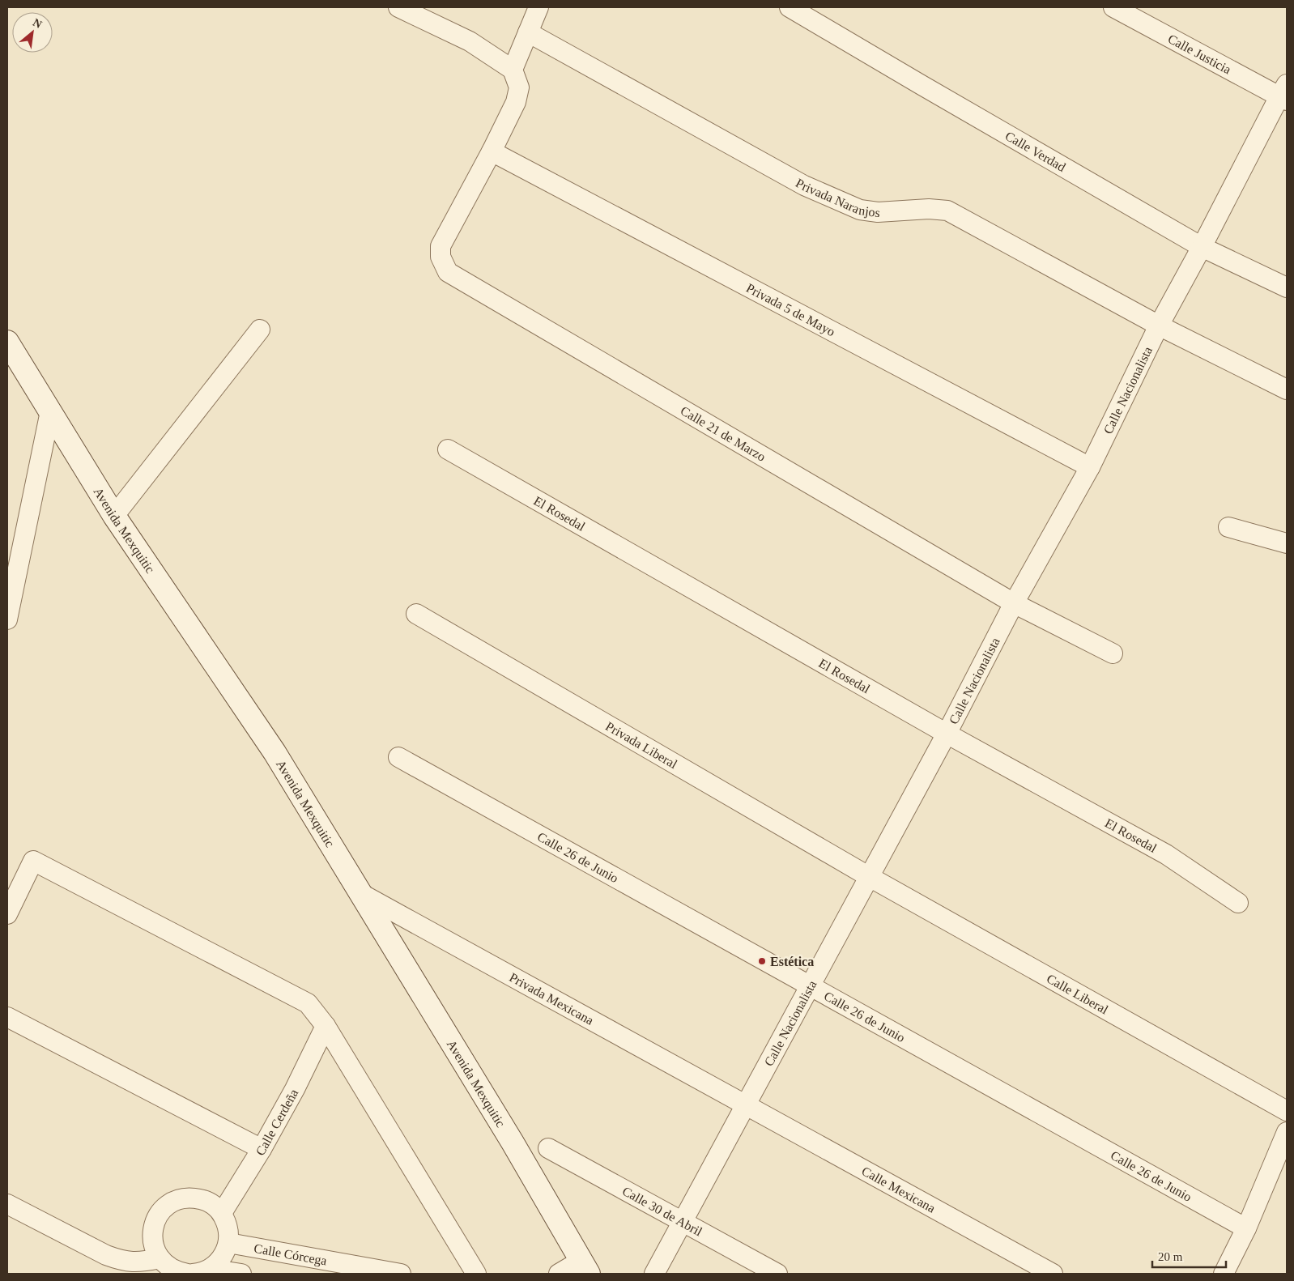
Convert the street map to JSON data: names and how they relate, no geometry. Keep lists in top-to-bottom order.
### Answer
{
  "streets": {
    "main road": ["Avenida Mexquitic"],
    "street": [
      "Calle Justicia",
      "Calle Verdad",
      "Privada Naranjos",
      "Privada 5 de Mayo",
      "Calle Nacionalista",
      "Calle 21 de Marzo",
      "El Rosedal",
      "Privada Liberal",
      "Calle 26 de Junio",
      "Calle Liberal",
      "Privada Mexicana",
      "Calle Cerdeña",
      "Calle Mexicana",
      "Calle 30 de Abril",
      "Calle Córcega"
    ]
  },
  "crossings": [
    ["Calle Justicia", "Calle Nacionalista"],
    ["Calle Verdad", "Calle Nacionalista"],
    ["Privada Naranjos", "Calle Nacionalista"],
    ["Privada 5 de Mayo", "Calle Nacionalista"],
    ["Privada 5 de Mayo", "Calle 21 de Marzo"],
    ["Calle Nacionalista", "Calle 21 de Marzo"],
    ["Calle Nacionalista", "El Rosedal"],
    ["Calle Nacionalista", "Privada Liberal"],
    ["Calle Nacionalista", "Calle 26 de Junio"],
    ["Calle Nacionalista", "Calle Liberal"],
    ["Calle Nacionalista", "Privada Mexicana"],
    ["Calle Nacionalista", "Calle Mexicana"],
    ["Calle Nacionalista", "Calle 30 de Abril"],
    ["Avenida Mexquitic", "Privada Mexicana"],
    ["Privada Liberal", "Calle Liberal"],
    ["Privada Mexicana", "Calle Mexicana"]
  ],
  "places": ["Estética"],
  "scale_bar": "20 m",
  "north": "top right"
}
